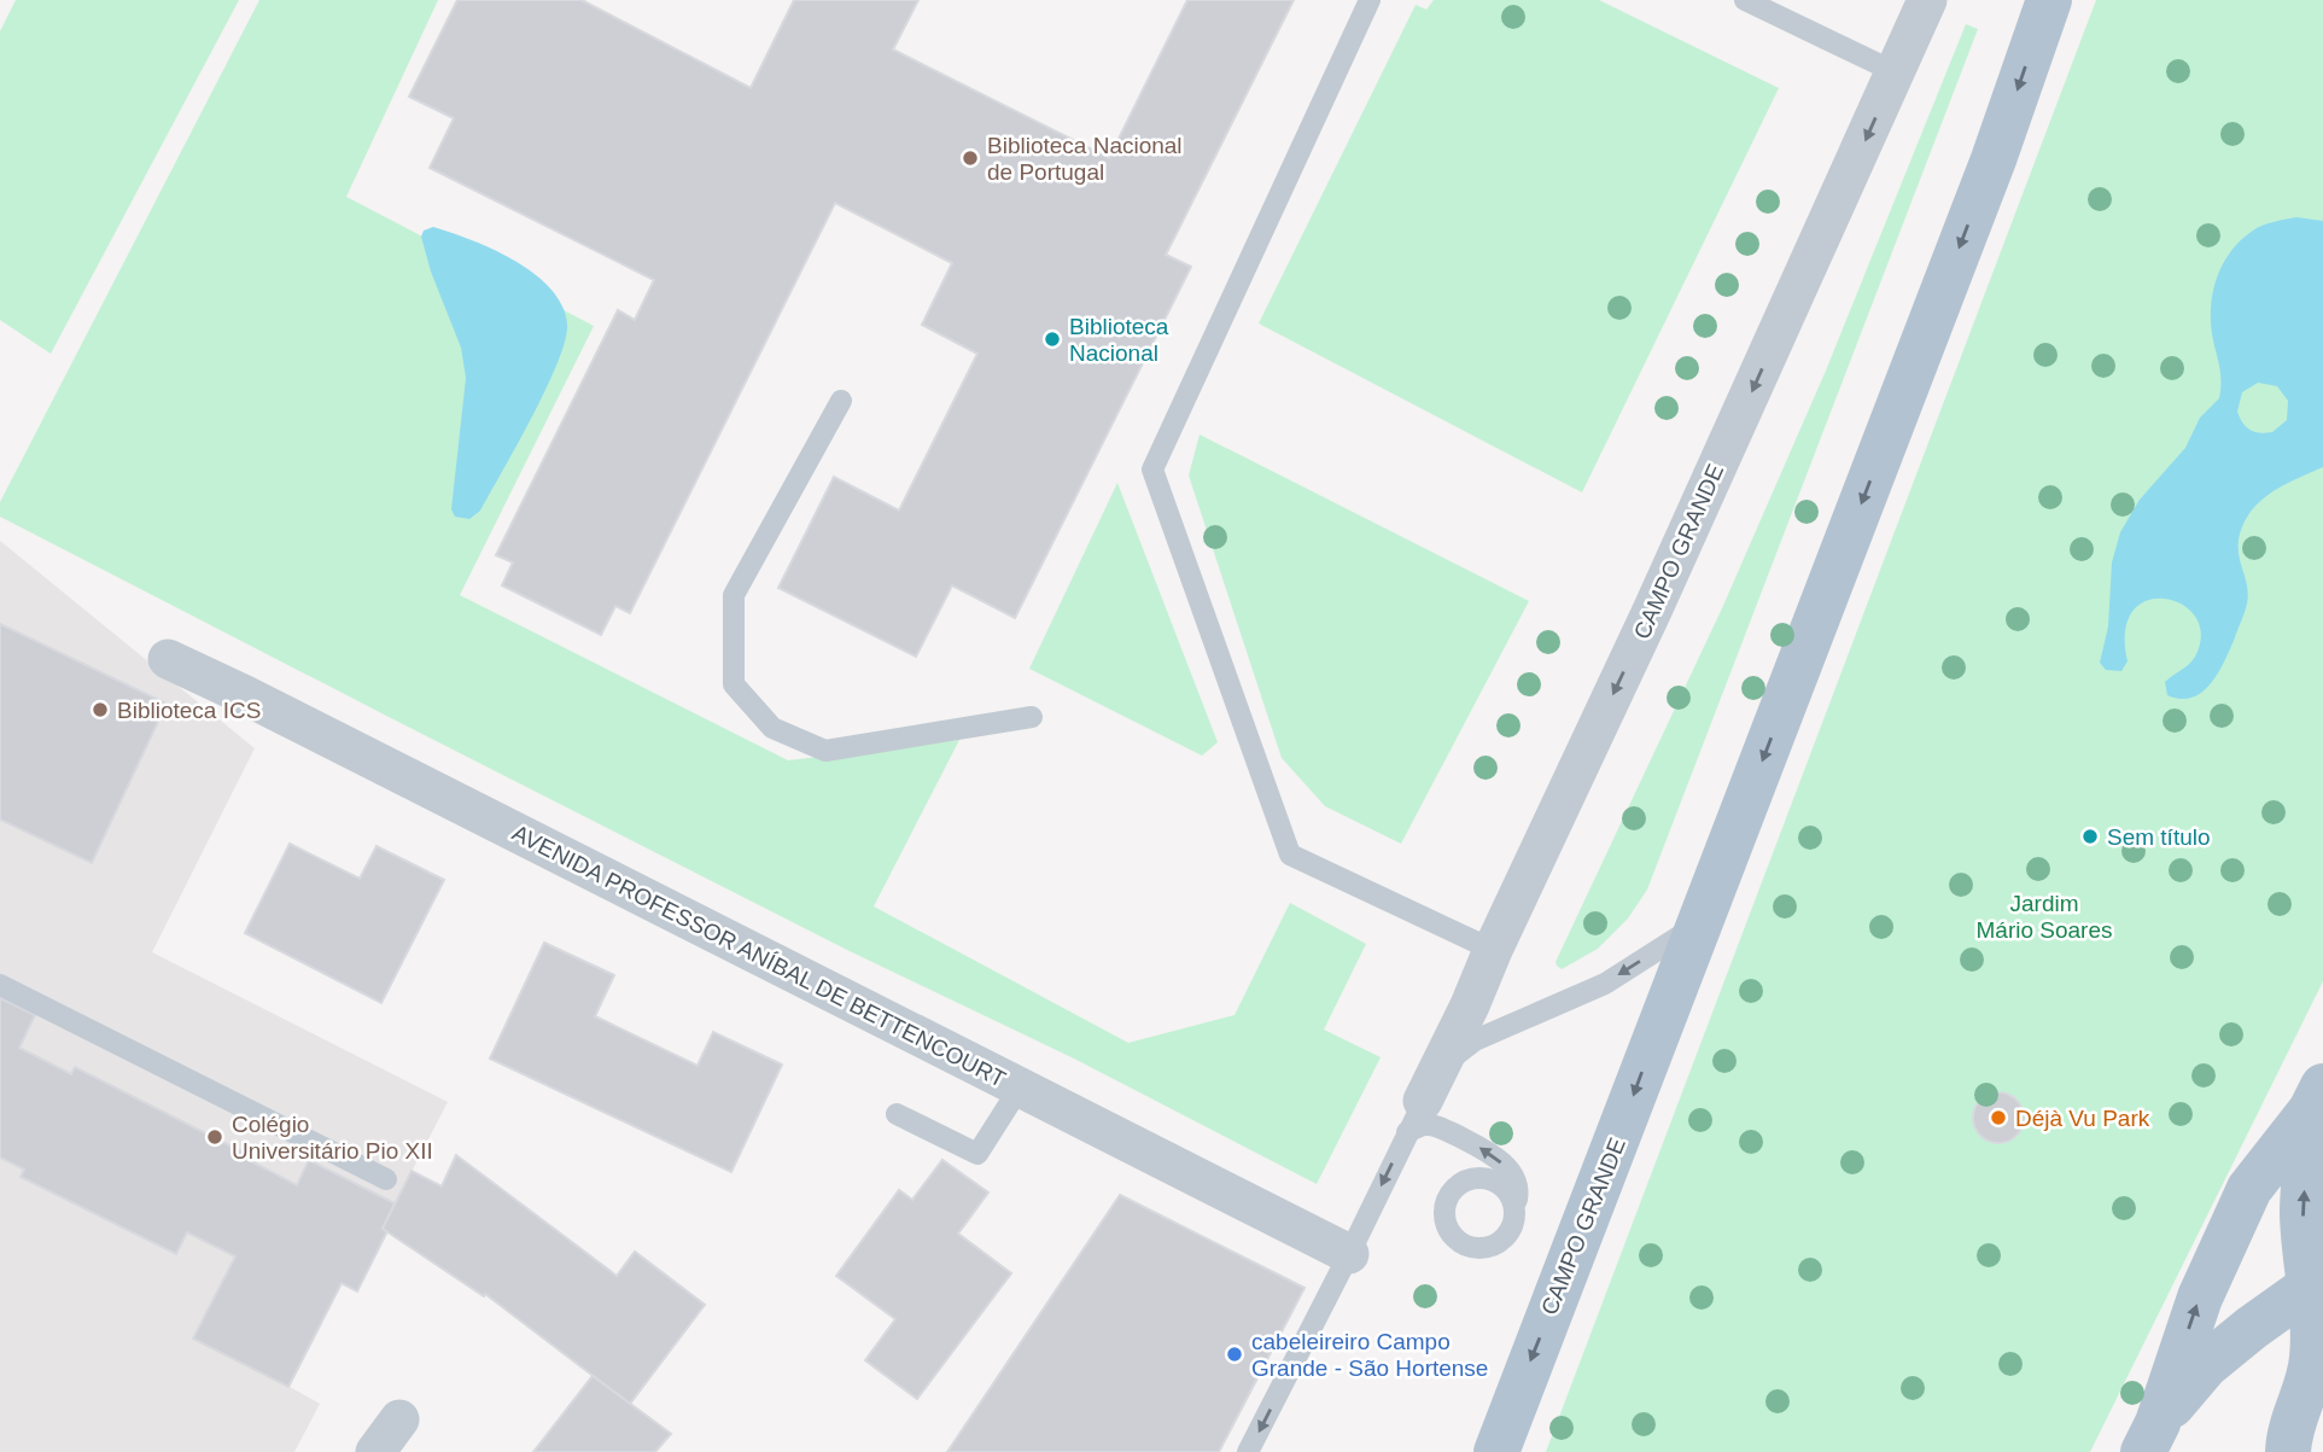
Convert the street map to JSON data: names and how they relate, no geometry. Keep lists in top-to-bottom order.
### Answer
{
  "streets": {
    "main road": ["CAMPO GRANDE"],
    "street": ["AVENIDA PROFESSOR ANÍBAL DE BETTENCOURT"]
  },
  "crossings": [
    ["CAMPO GRANDE", "AVENIDA PROFESSOR ANÍBAL DE BETTENCOURT"]
  ],
  "one_way": ["CAMPO GRANDE"],
  "parks": ["Jardim Mário Soares"],
  "places": [
    "Biblioteca Nacional de Portugal",
    "Biblioteca Nacional",
    "Biblioteca ICS",
    "Sem título",
    "Déjà Vu Park",
    "Colégio Universitário Pio XII",
    "cabeleireiro Campo Grande - São Hortense"
  ]
}
